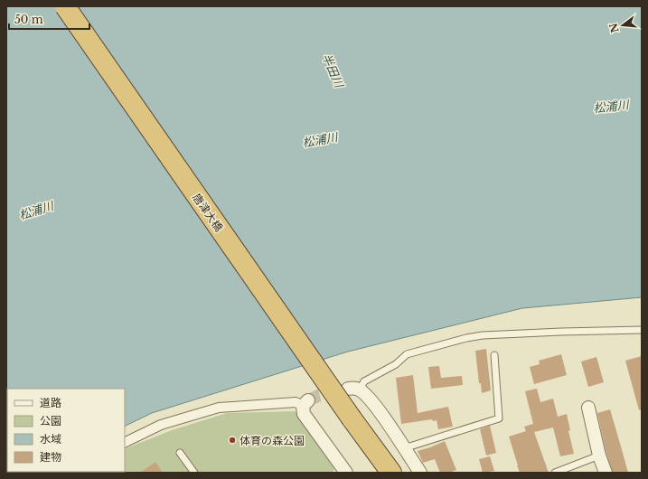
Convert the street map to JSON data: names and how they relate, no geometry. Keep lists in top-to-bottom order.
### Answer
{
  "streets": {
    "highway": ["唐津大橋"]
  },
  "water": ["半田川", "松浦川"],
  "places": ["体育の森公園"],
  "legend": [
    "道路",
    "公園",
    "水域",
    "建物"
  ],
  "scale_bar": "50 m",
  "north": "left"
}
